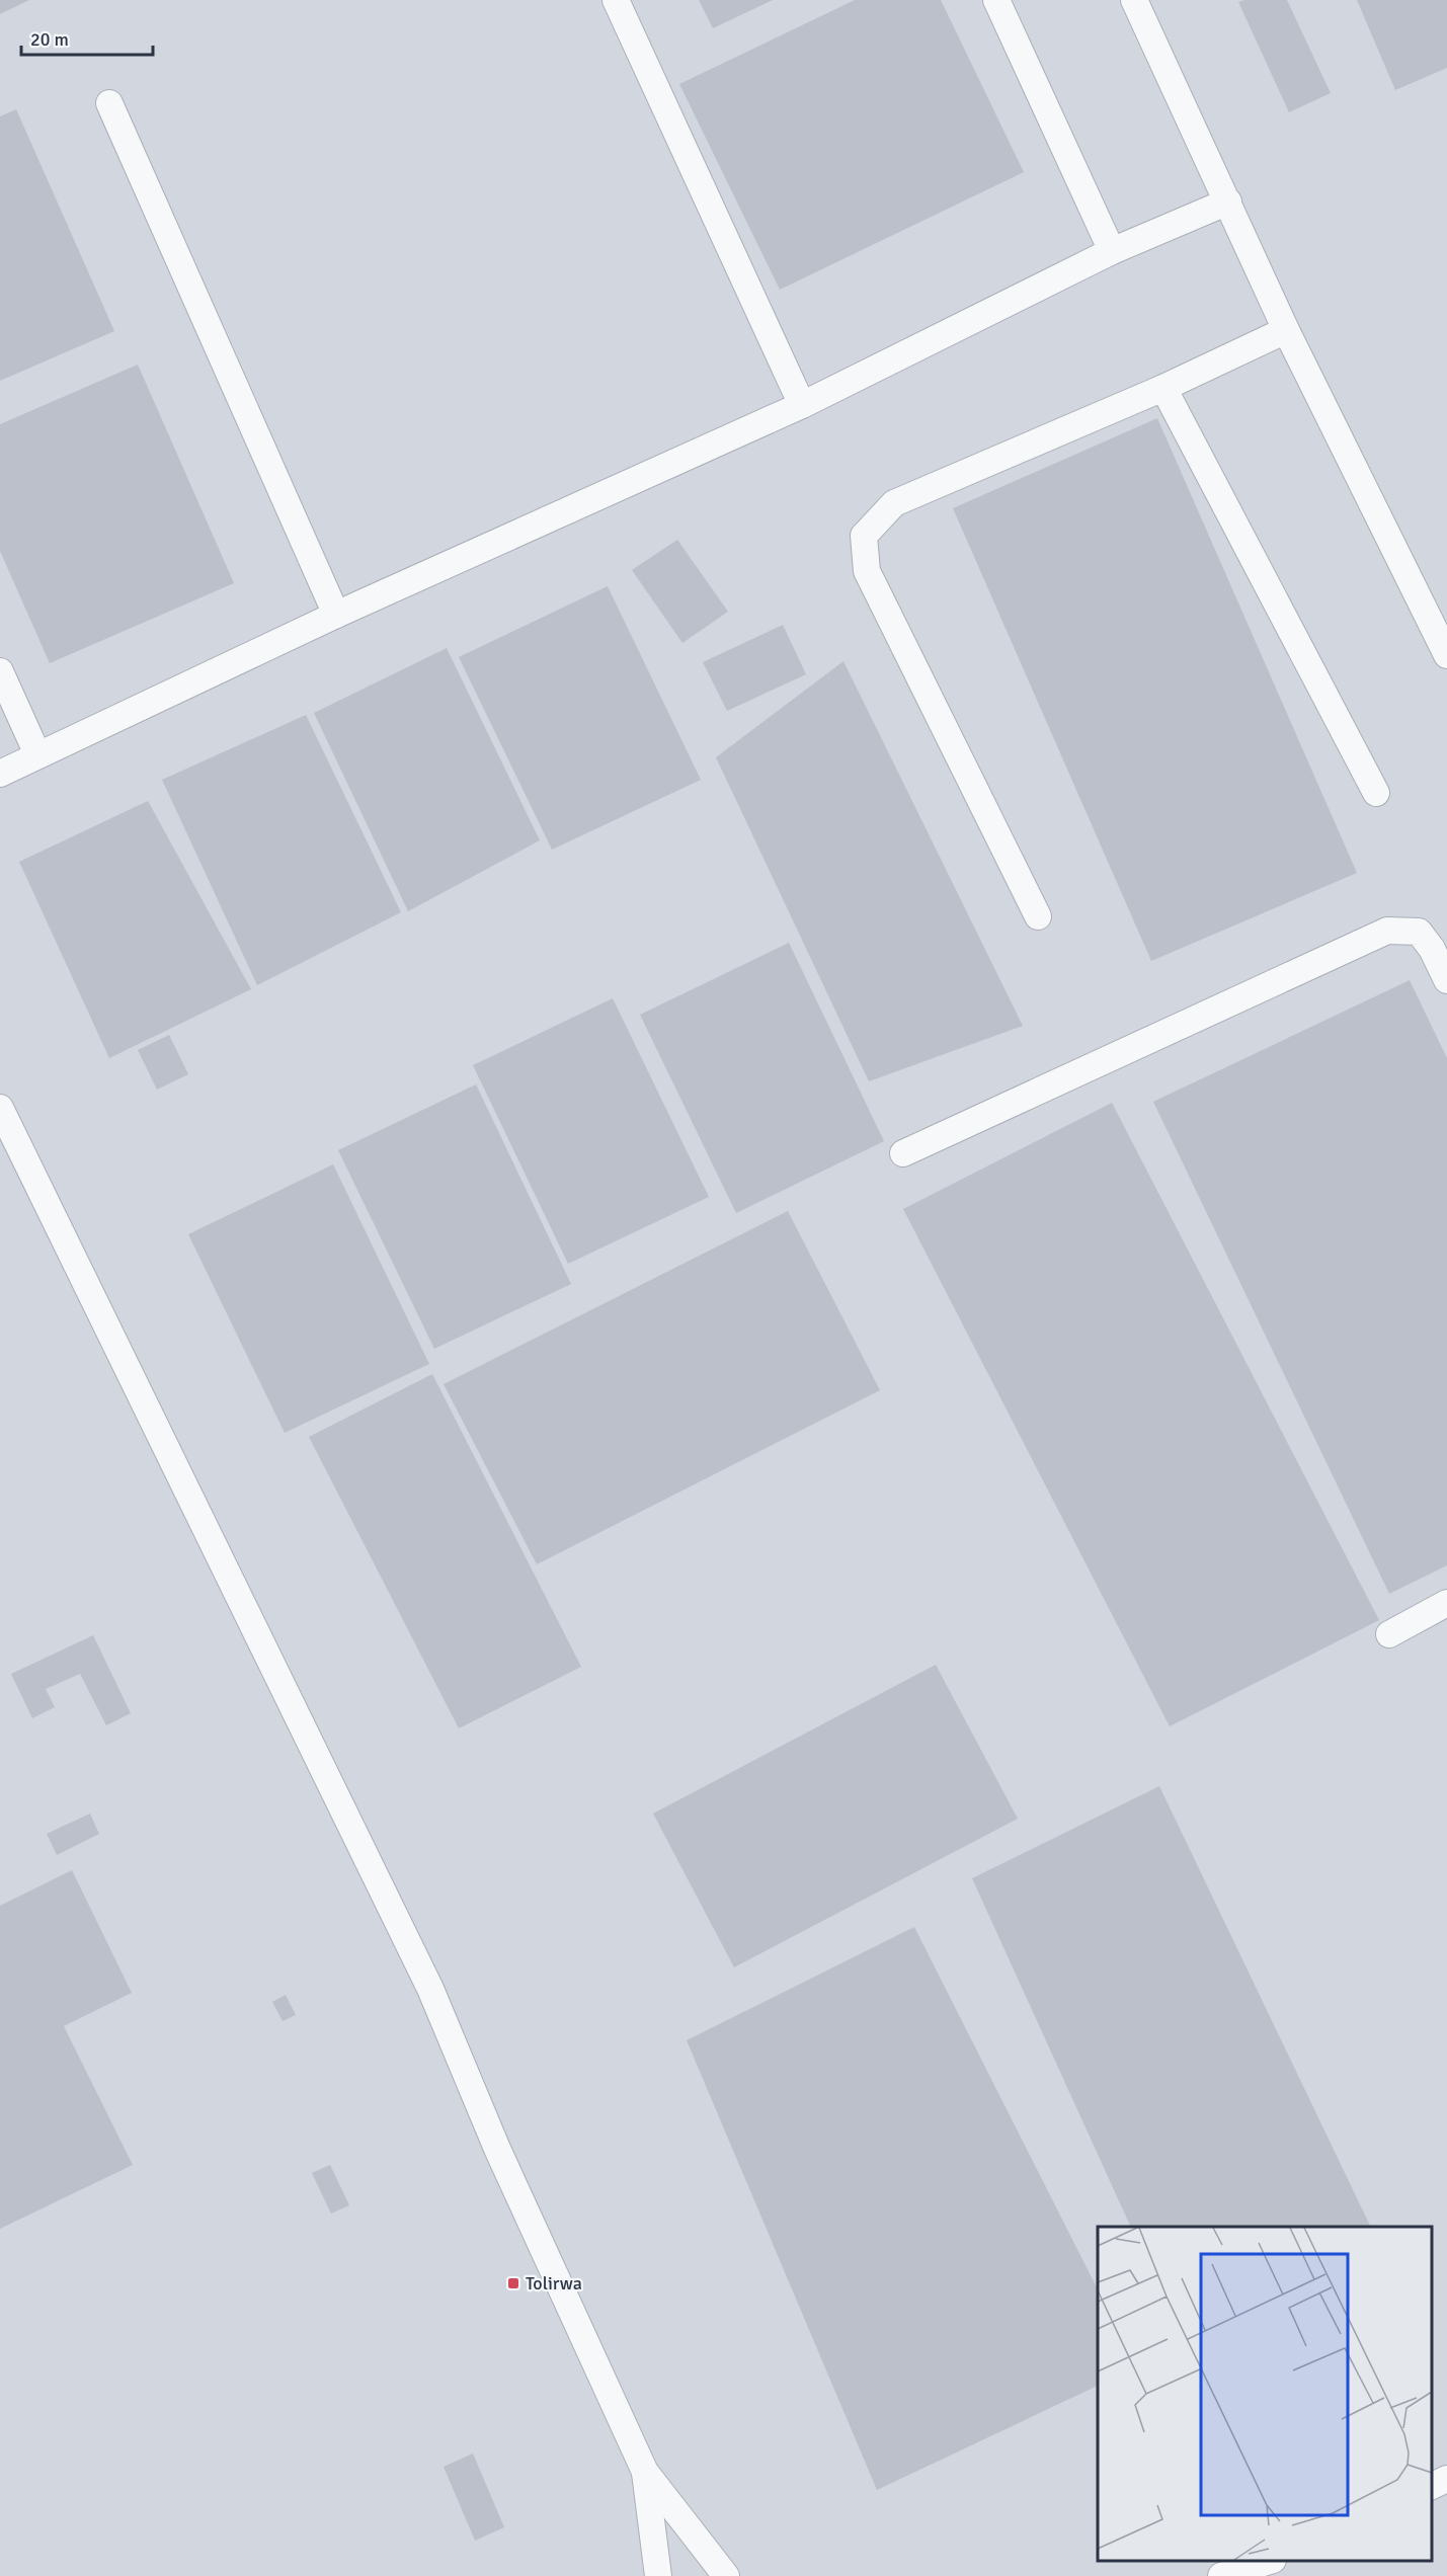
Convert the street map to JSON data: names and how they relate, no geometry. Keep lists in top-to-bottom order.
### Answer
{
  "places": {
    "transit": ["Tolirwa"]
  },
  "scale_bar": "20 m"
}
